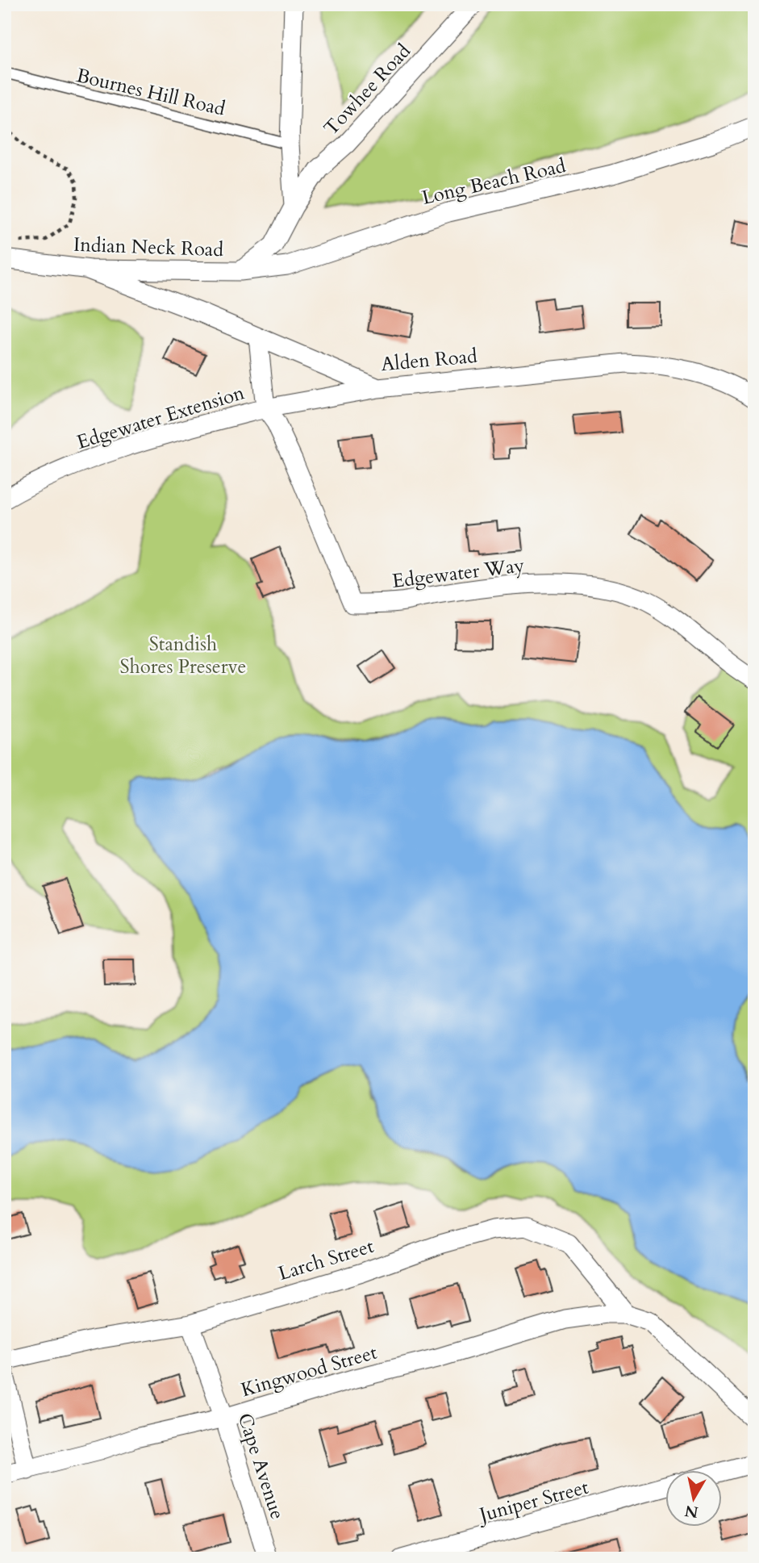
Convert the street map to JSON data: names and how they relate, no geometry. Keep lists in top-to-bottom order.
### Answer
{
  "streets": {
    "street": [
      "Towhee Road",
      "Long Beach Road",
      "Indian Neck Road",
      "Alden Road",
      "Edgewater Extension",
      "Edgewater Way",
      "Larch Street",
      "Kingwood Street",
      "Cape Avenue",
      "Juniper Street"
    ],
    "lane": ["Bournes Hill Road"]
  },
  "crossings": [
    ["Towhee Road", "Indian Neck Road"],
    ["Long Beach Road", "Indian Neck Road"],
    ["Indian Neck Road", "Alden Road"],
    ["Alden Road", "Edgewater Extension"],
    ["Edgewater Extension", "Edgewater Way"],
    ["Larch Street", "Kingwood Street"],
    ["Larch Street", "Cape Avenue"],
    ["Kingwood Street", "Cape Avenue"]
  ],
  "parks": ["Standish Shores Preserve"],
  "north": "bottom"
}
